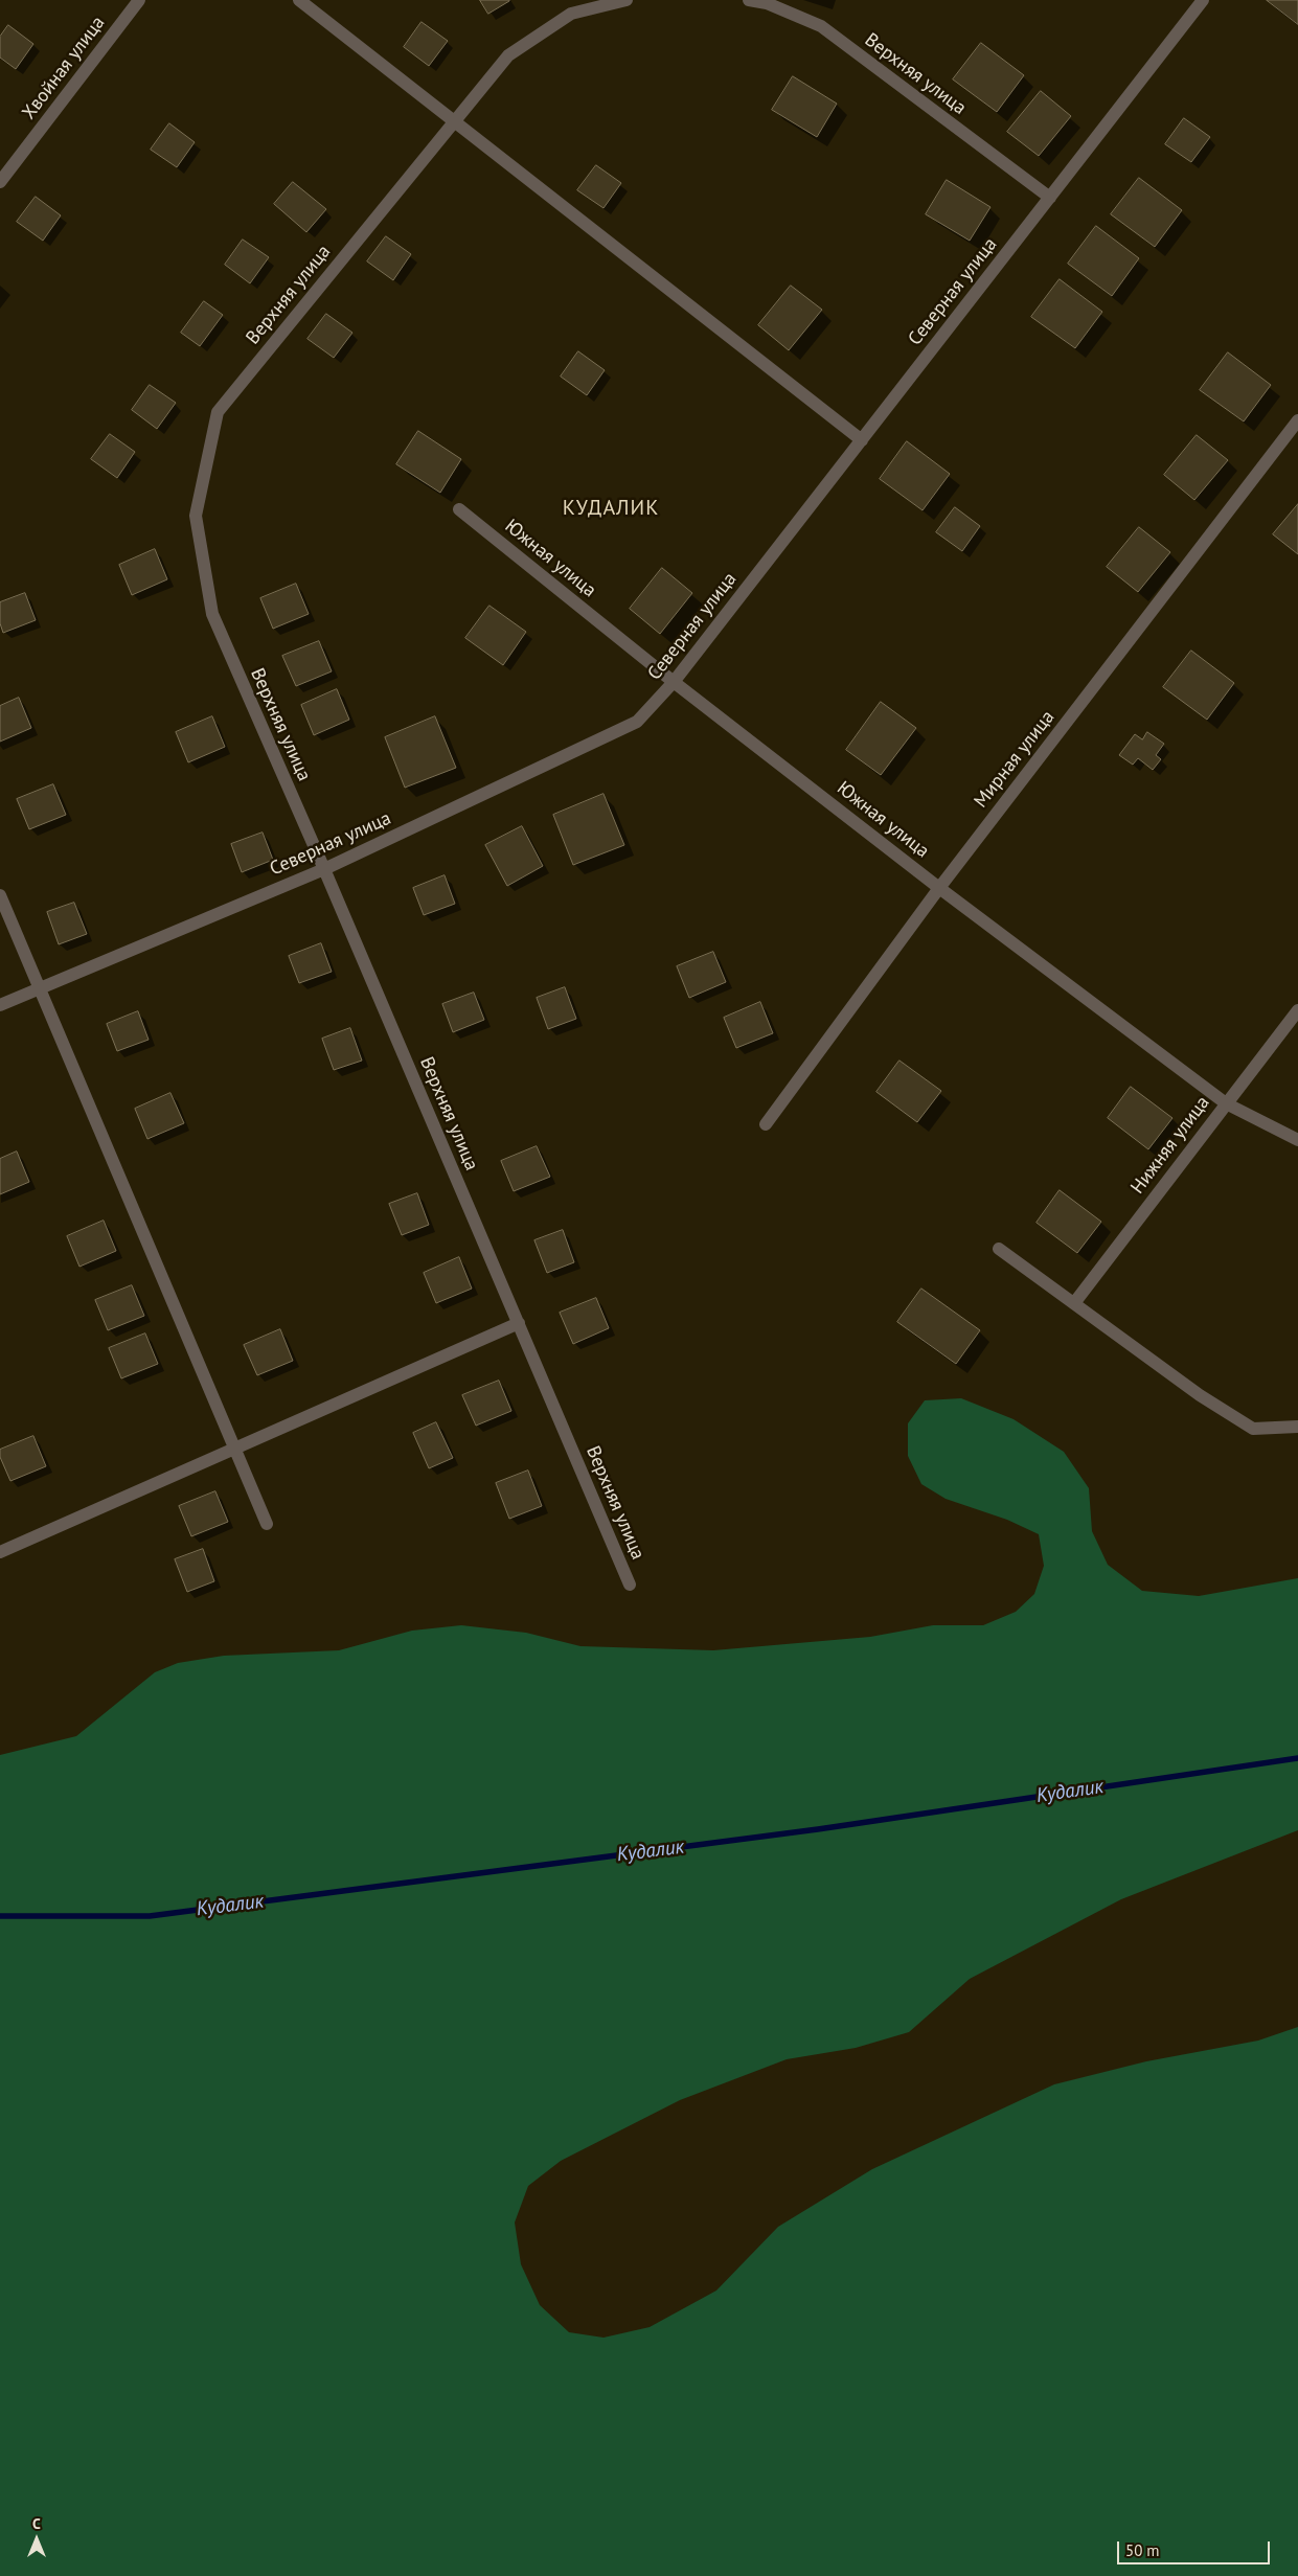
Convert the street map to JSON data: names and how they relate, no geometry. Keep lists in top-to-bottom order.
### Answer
{
  "streets": {
    "street": [
      "Хвойная улица",
      "Верхняя улица",
      "Северная улица",
      "Южная улица",
      "Мирная улица",
      "Нижняя улица"
    ]
  },
  "crossings": [
    ["Верхняя улица", "Северная улица"],
    ["Северная улица", "Южная улица"],
    ["Южная улица", "Мирная улица"],
    ["Южная улица", "Нижняя улица"]
  ],
  "districts": ["КУДАЛИК"],
  "water": ["Кудалик"],
  "scale_bar": "50 m",
  "north": "top"
}
